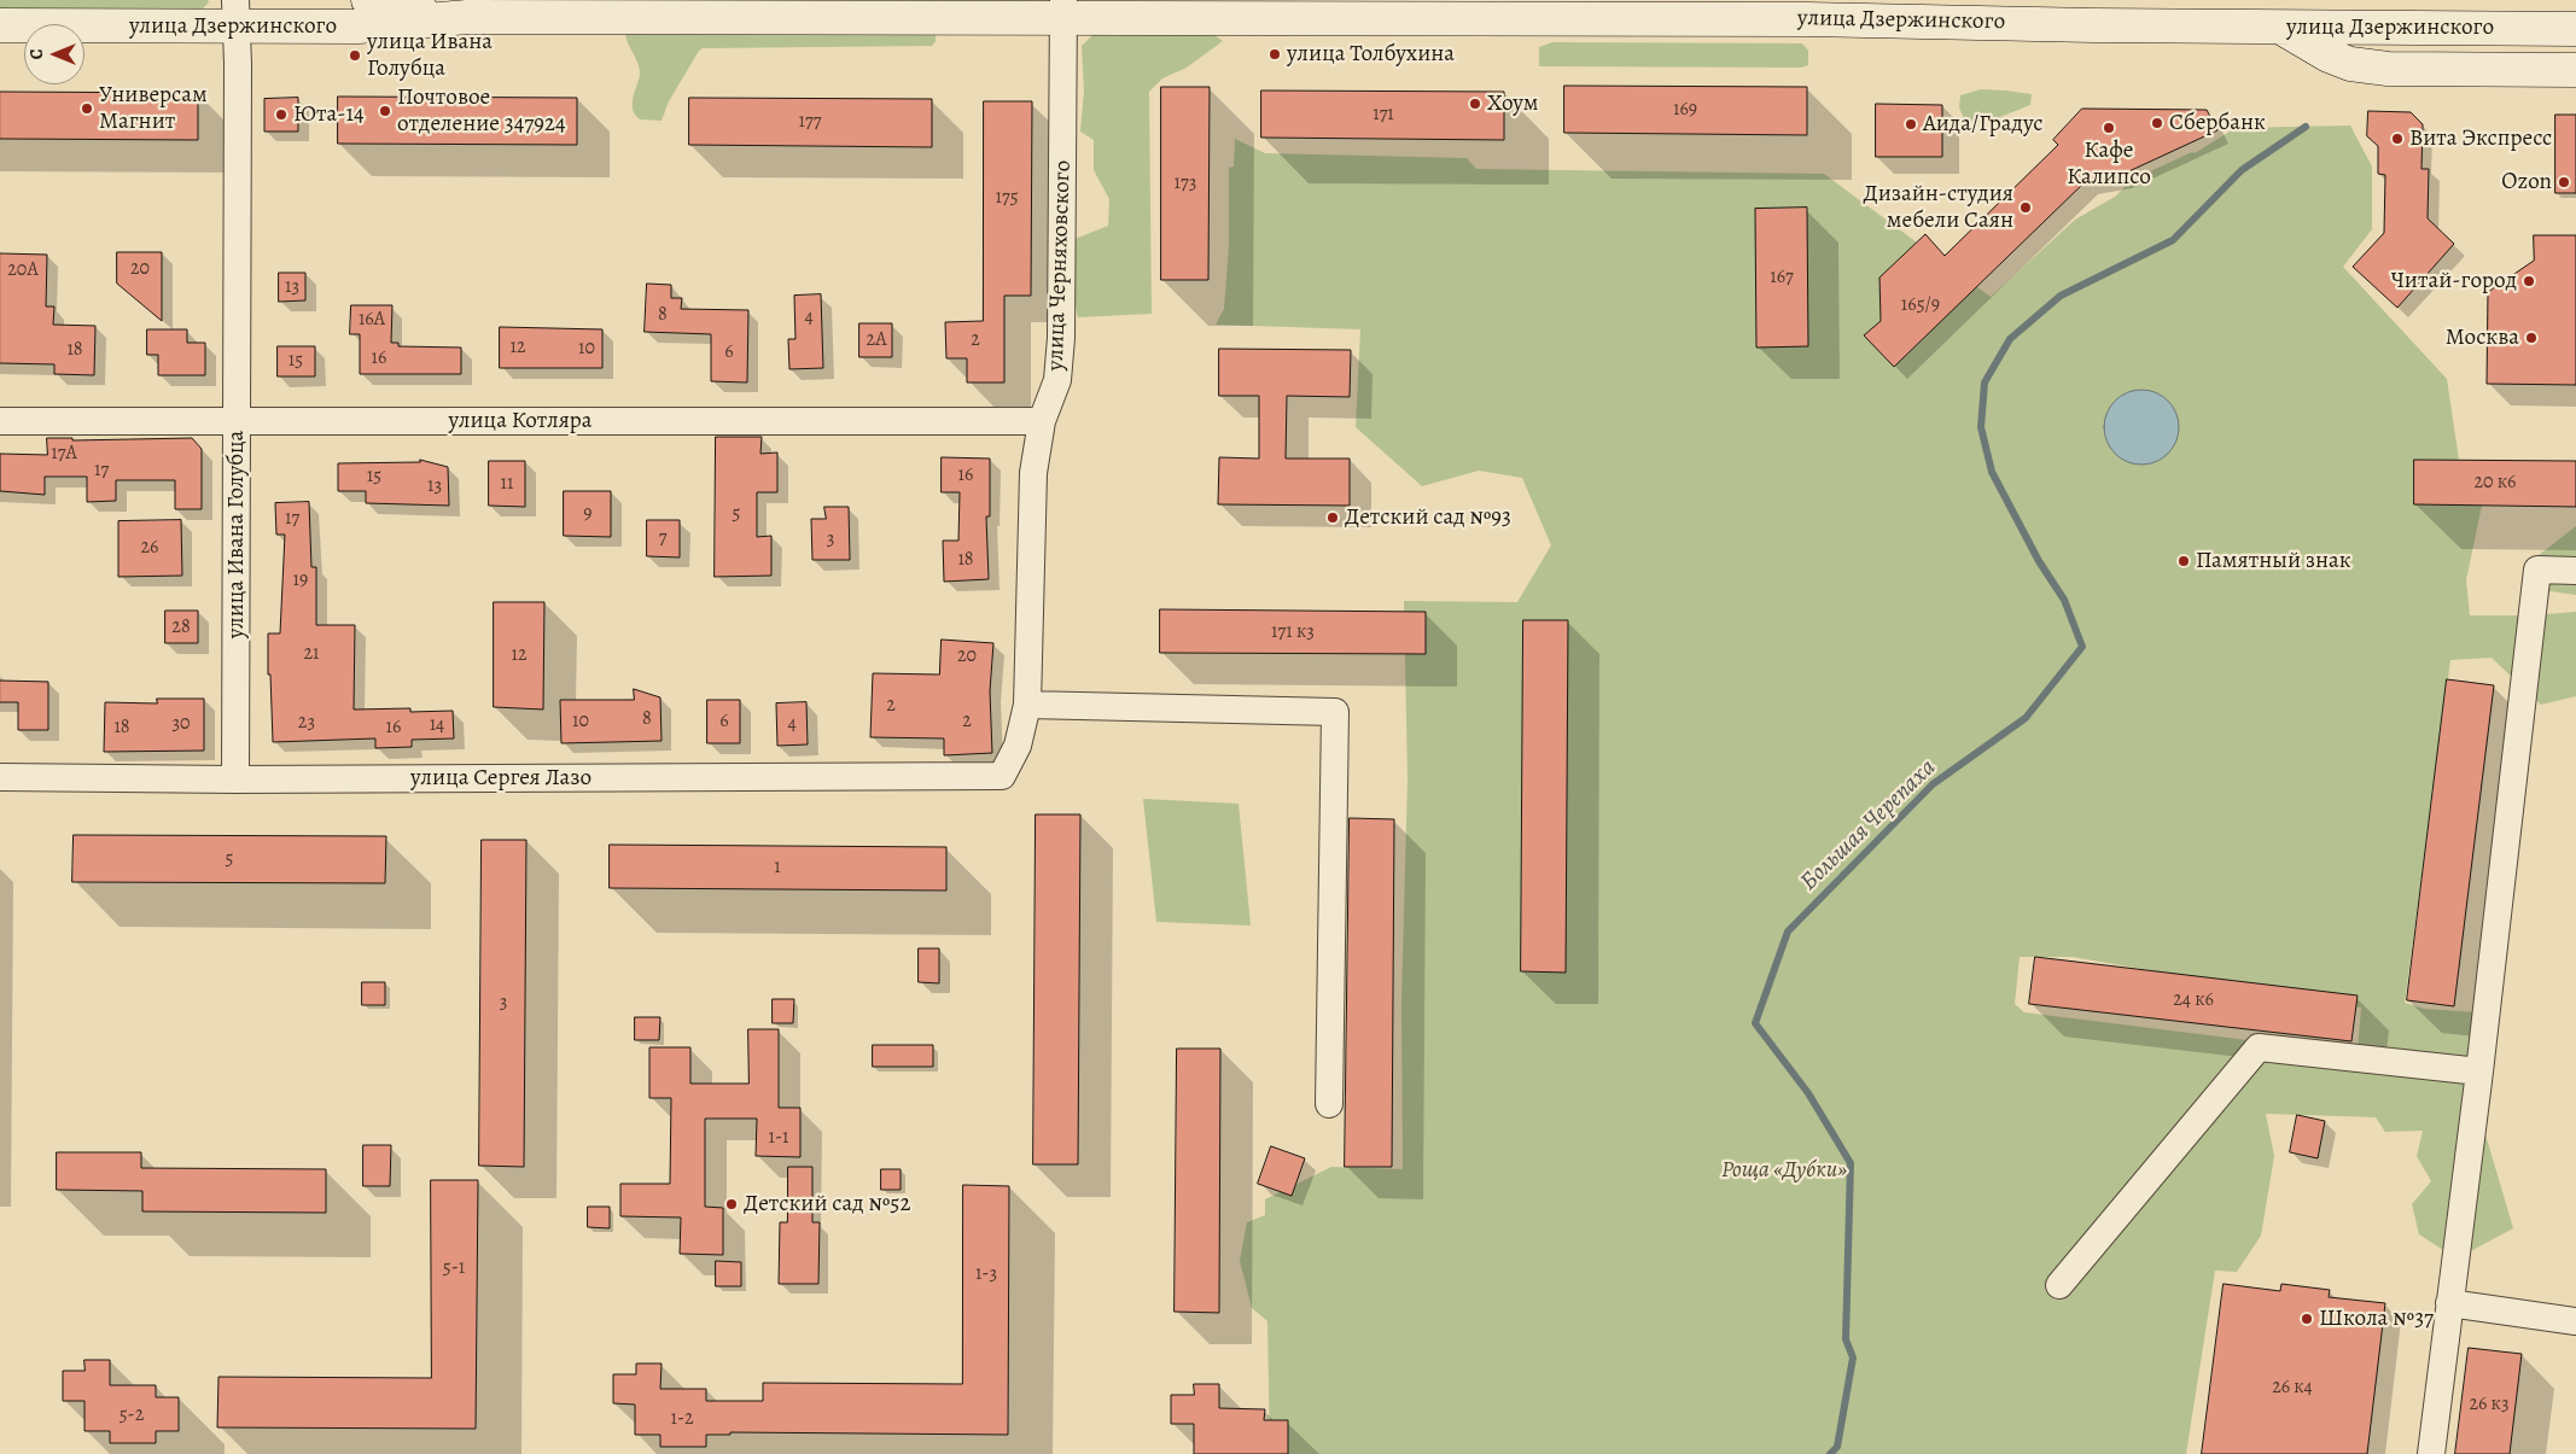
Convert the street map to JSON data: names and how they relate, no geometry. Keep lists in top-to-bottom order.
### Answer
{
  "streets": {
    "main road": ["улица Дзержинского"],
    "street": [
      "улица Черняховского",
      "улица Котляра",
      "улица Ивана Голубца",
      "улица Сергея Лазо"
    ]
  },
  "crossings": [
    ["улица Дзержинского", "улица Черняховского"],
    ["улица Дзержинского", "улица Ивана Голубца"],
    ["улица Черняховского", "улица Котляра"],
    ["улица Черняховского", "улица Сергея Лазо"],
    ["улица Котляра", "улица Ивана Голубца"],
    ["улица Ивана Голубца", "улица Сергея Лазо"]
  ],
  "water": ["Большая Черепаха"],
  "parks": ["Роща «Дубки»"],
  "places": [
    "улица Толбухина",
    "улица Ивана Голубца",
    "Хоум",
    "Универсам Магнит",
    "Почтовое отделение 347924",
    "Юта-14",
    "Сбербанк",
    "Аида/Градус",
    "Кафе Калипсо",
    "Вита Экспресс",
    "Ozon",
    "Дизайн-студия мебели Саян",
    "Читай-город",
    "Москва",
    "Детский сад №93",
    "Памятный знак",
    "Детский сад №52",
    "Школа №37"
  ],
  "house_numbers": [
    "169",
    "171",
    "177",
    "173",
    "175",
    "20",
    "20А",
    "167",
    "13",
    "165/9",
    "8",
    "4",
    "16А",
    "2А",
    "2",
    "12",
    "10",
    "18",
    "6",
    "16",
    "15",
    "17А",
    "17",
    "16",
    "15",
    "20 к6",
    "11",
    "13",
    "9",
    "5",
    "17",
    "7",
    "3",
    "26",
    "18",
    "19",
    "28",
    "171 к3",
    "21",
    "12",
    "20",
    "2",
    "8",
    "10",
    "6",
    "2",
    "23",
    "30",
    "4",
    "14",
    "18",
    "16",
    "5",
    "1",
    "24 к6",
    "3",
    "1-1",
    "5-1",
    "1-3",
    "26 к4",
    "26 к3",
    "5-2",
    "1-2"
  ],
  "north": "left"
}
